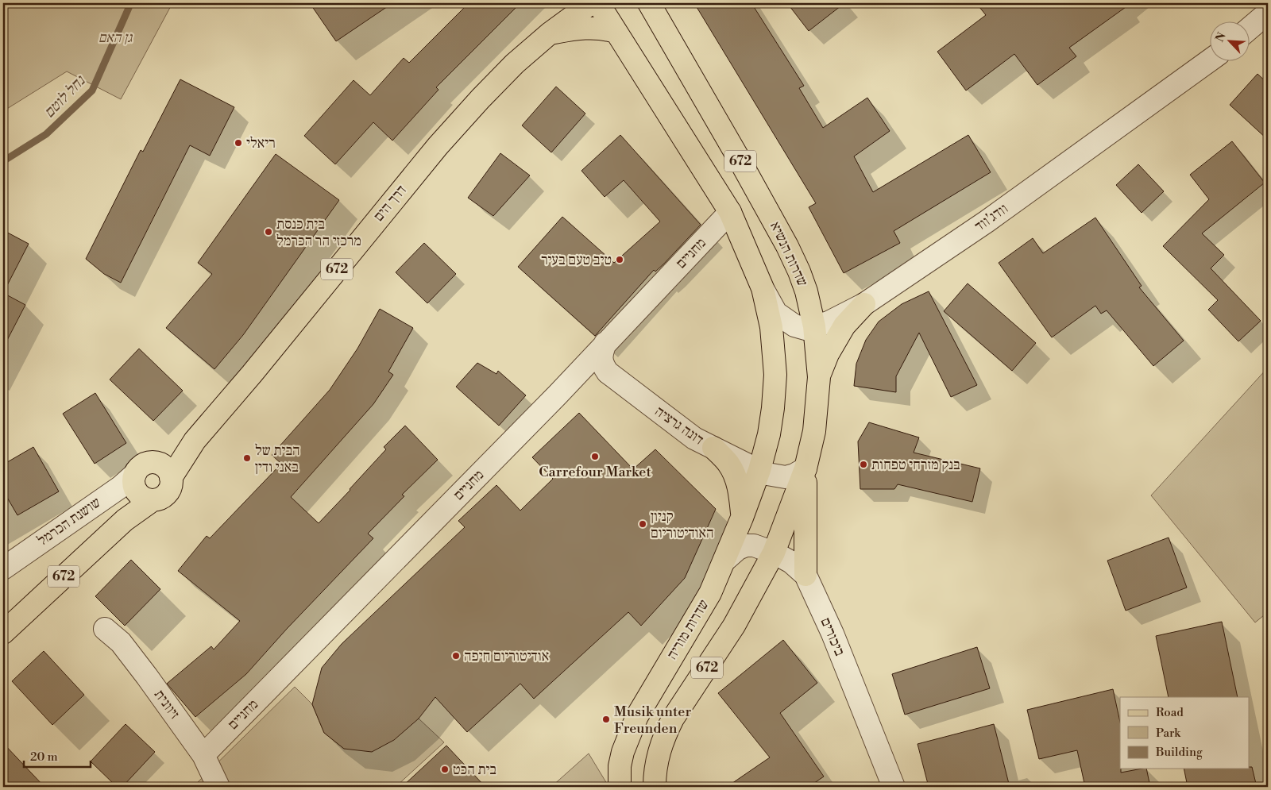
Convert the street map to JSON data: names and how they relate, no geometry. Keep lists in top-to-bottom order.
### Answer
{
  "streets": {
    "main road": [
      "672",
      "דרך הים",
      "שדרות הנשיא",
      "שדרות מוריה"
    ],
    "street": [
      "וודג'ווד",
      "מחניים",
      "דונה גרציה",
      "שושנת הכרמל",
      "ביכורים",
      "זיוונית"
    ]
  },
  "crossings": [
    ["672", "דרך הים"],
    ["672", "וודג'ווד"],
    ["672", "מחניים"],
    ["672", "שדרות הנשיא"],
    ["672", "דונה גרציה"],
    ["672", "שושנת הכרמל"],
    ["672", "שדרות מוריה"],
    ["672", "ביכורים"],
    ["דרך הים", "שושנת הכרמל"],
    ["וודג'ווד", "שדרות הנשיא"],
    ["מחניים", "דונה גרציה"],
    ["מחניים", "זיוונית"],
    ["שדרות הנשיא", "דונה גרציה"],
    ["שדרות הנשיא", "ביכורים"],
    ["דונה גרציה", "שדרות מוריה"],
    ["שדרות מוריה", "ביכורים"]
  ],
  "water": ["נחל לוטם"],
  "parks": ["גן האם"],
  "places": [
    "ריאלי",
    "בית כנסת מרכזי הר הכרמל",
    "טיב טעם בעיר",
    "Carrefour Market",
    "הבית של באני ודין",
    "בנק מזרחי טפחות",
    "קניון האודיטוריום",
    "אודיטוריום חיפה",
    "Musik unter Freunden",
    "בית הכט"
  ],
  "legend": ["Road", "Park", "Building"],
  "scale_bar": "20 m",
  "north": "top left"
}
